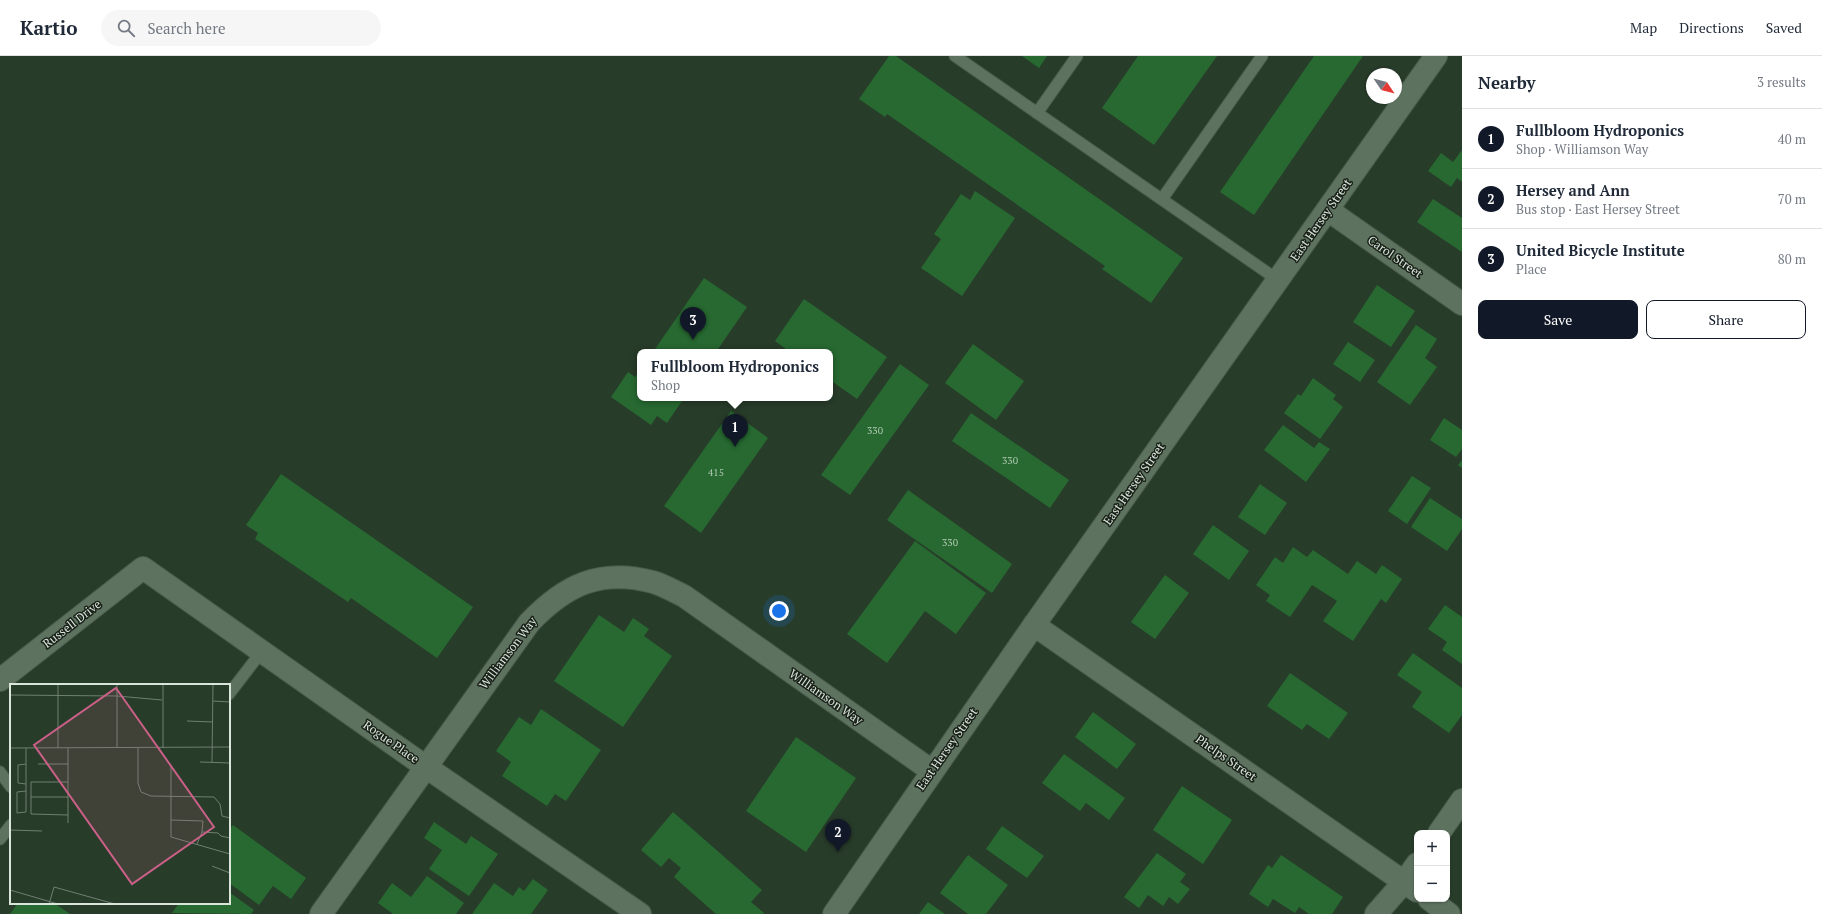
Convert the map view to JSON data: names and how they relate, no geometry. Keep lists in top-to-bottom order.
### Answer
{
  "streets": {
    "street": [
      "East Hersey Street",
      "Carol Street",
      "Russell Drive",
      "Williamson Way",
      "Rogue Place",
      "Phelps Street"
    ]
  },
  "crossings": [
    ["East Hersey Street", "Carol Street"],
    ["East Hersey Street", "Williamson Way"],
    ["East Hersey Street", "Phelps Street"],
    ["Russell Drive", "Rogue Place"],
    ["Williamson Way", "Rogue Place"]
  ],
  "house_numbers": [
    "330",
    "330",
    "415",
    "330"
  ],
  "north": "bottom right",
  "page": {
    "header": "Kartio",
    "search": "Search here",
    "nav": ["Map", "Directions", "Saved"],
    "heading": ["Nearby", "3 results"],
    "list": [
      {
        "mark": "1",
        "name": "Fullbloom Hydroponics",
        "note": "Shop · Williamson Way",
        "value": "40 m"
      },
      {
        "mark": "2",
        "name": "Hersey and Ann",
        "note": "Bus stop · East Hersey Street",
        "value": "70 m"
      },
      {
        "mark": "3",
        "name": "United Bicycle Institute",
        "note": "Place",
        "value": "80 m"
      }
    ],
    "buttons": ["Save", "Share"],
    "pins": ["3", "1", "2"],
    "popup": ["Fullbloom Hydroponics", "Shop"],
    "map_buttons": ["+", "−"]
  }
}
